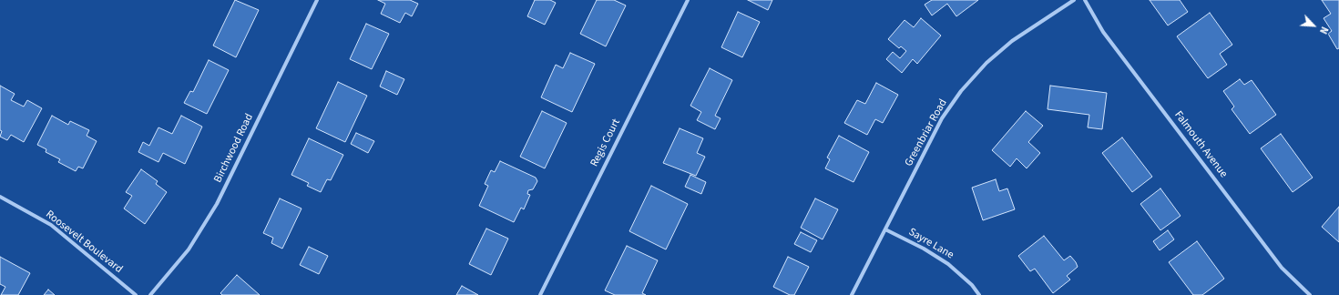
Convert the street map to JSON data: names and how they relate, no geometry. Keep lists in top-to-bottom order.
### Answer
{
  "streets": {
    "street": [
      "Greenbriar Road",
      "Regis Court",
      "Falmouth Avenue",
      "Birchwood Road",
      "Roosevelt Boulevard",
      "Sayre Lane"
    ]
  },
  "crossings": [
    ["Greenbriar Road", "Sayre Lane"]
  ],
  "north": "bottom right"
}
